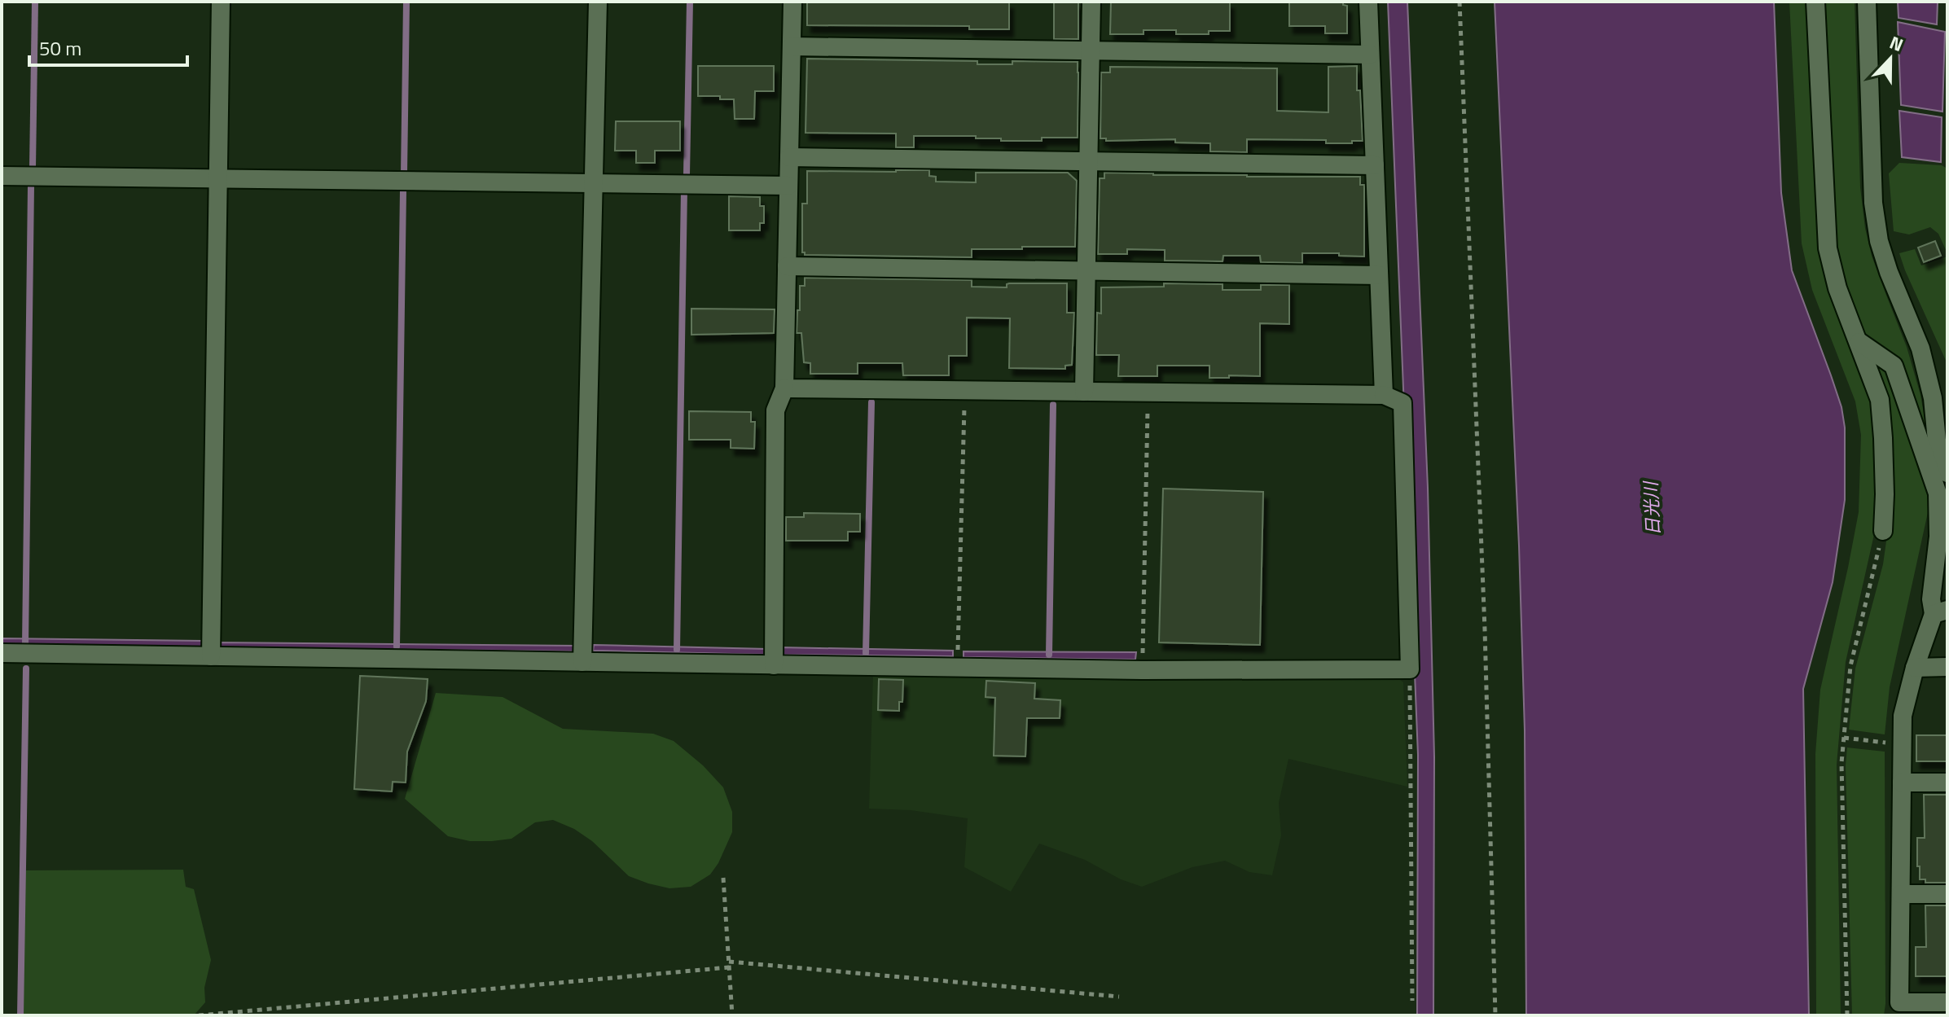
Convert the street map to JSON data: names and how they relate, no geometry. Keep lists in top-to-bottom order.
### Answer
{
  "water": ["日光川"],
  "scale_bar": "50 m",
  "north": "top"
}
